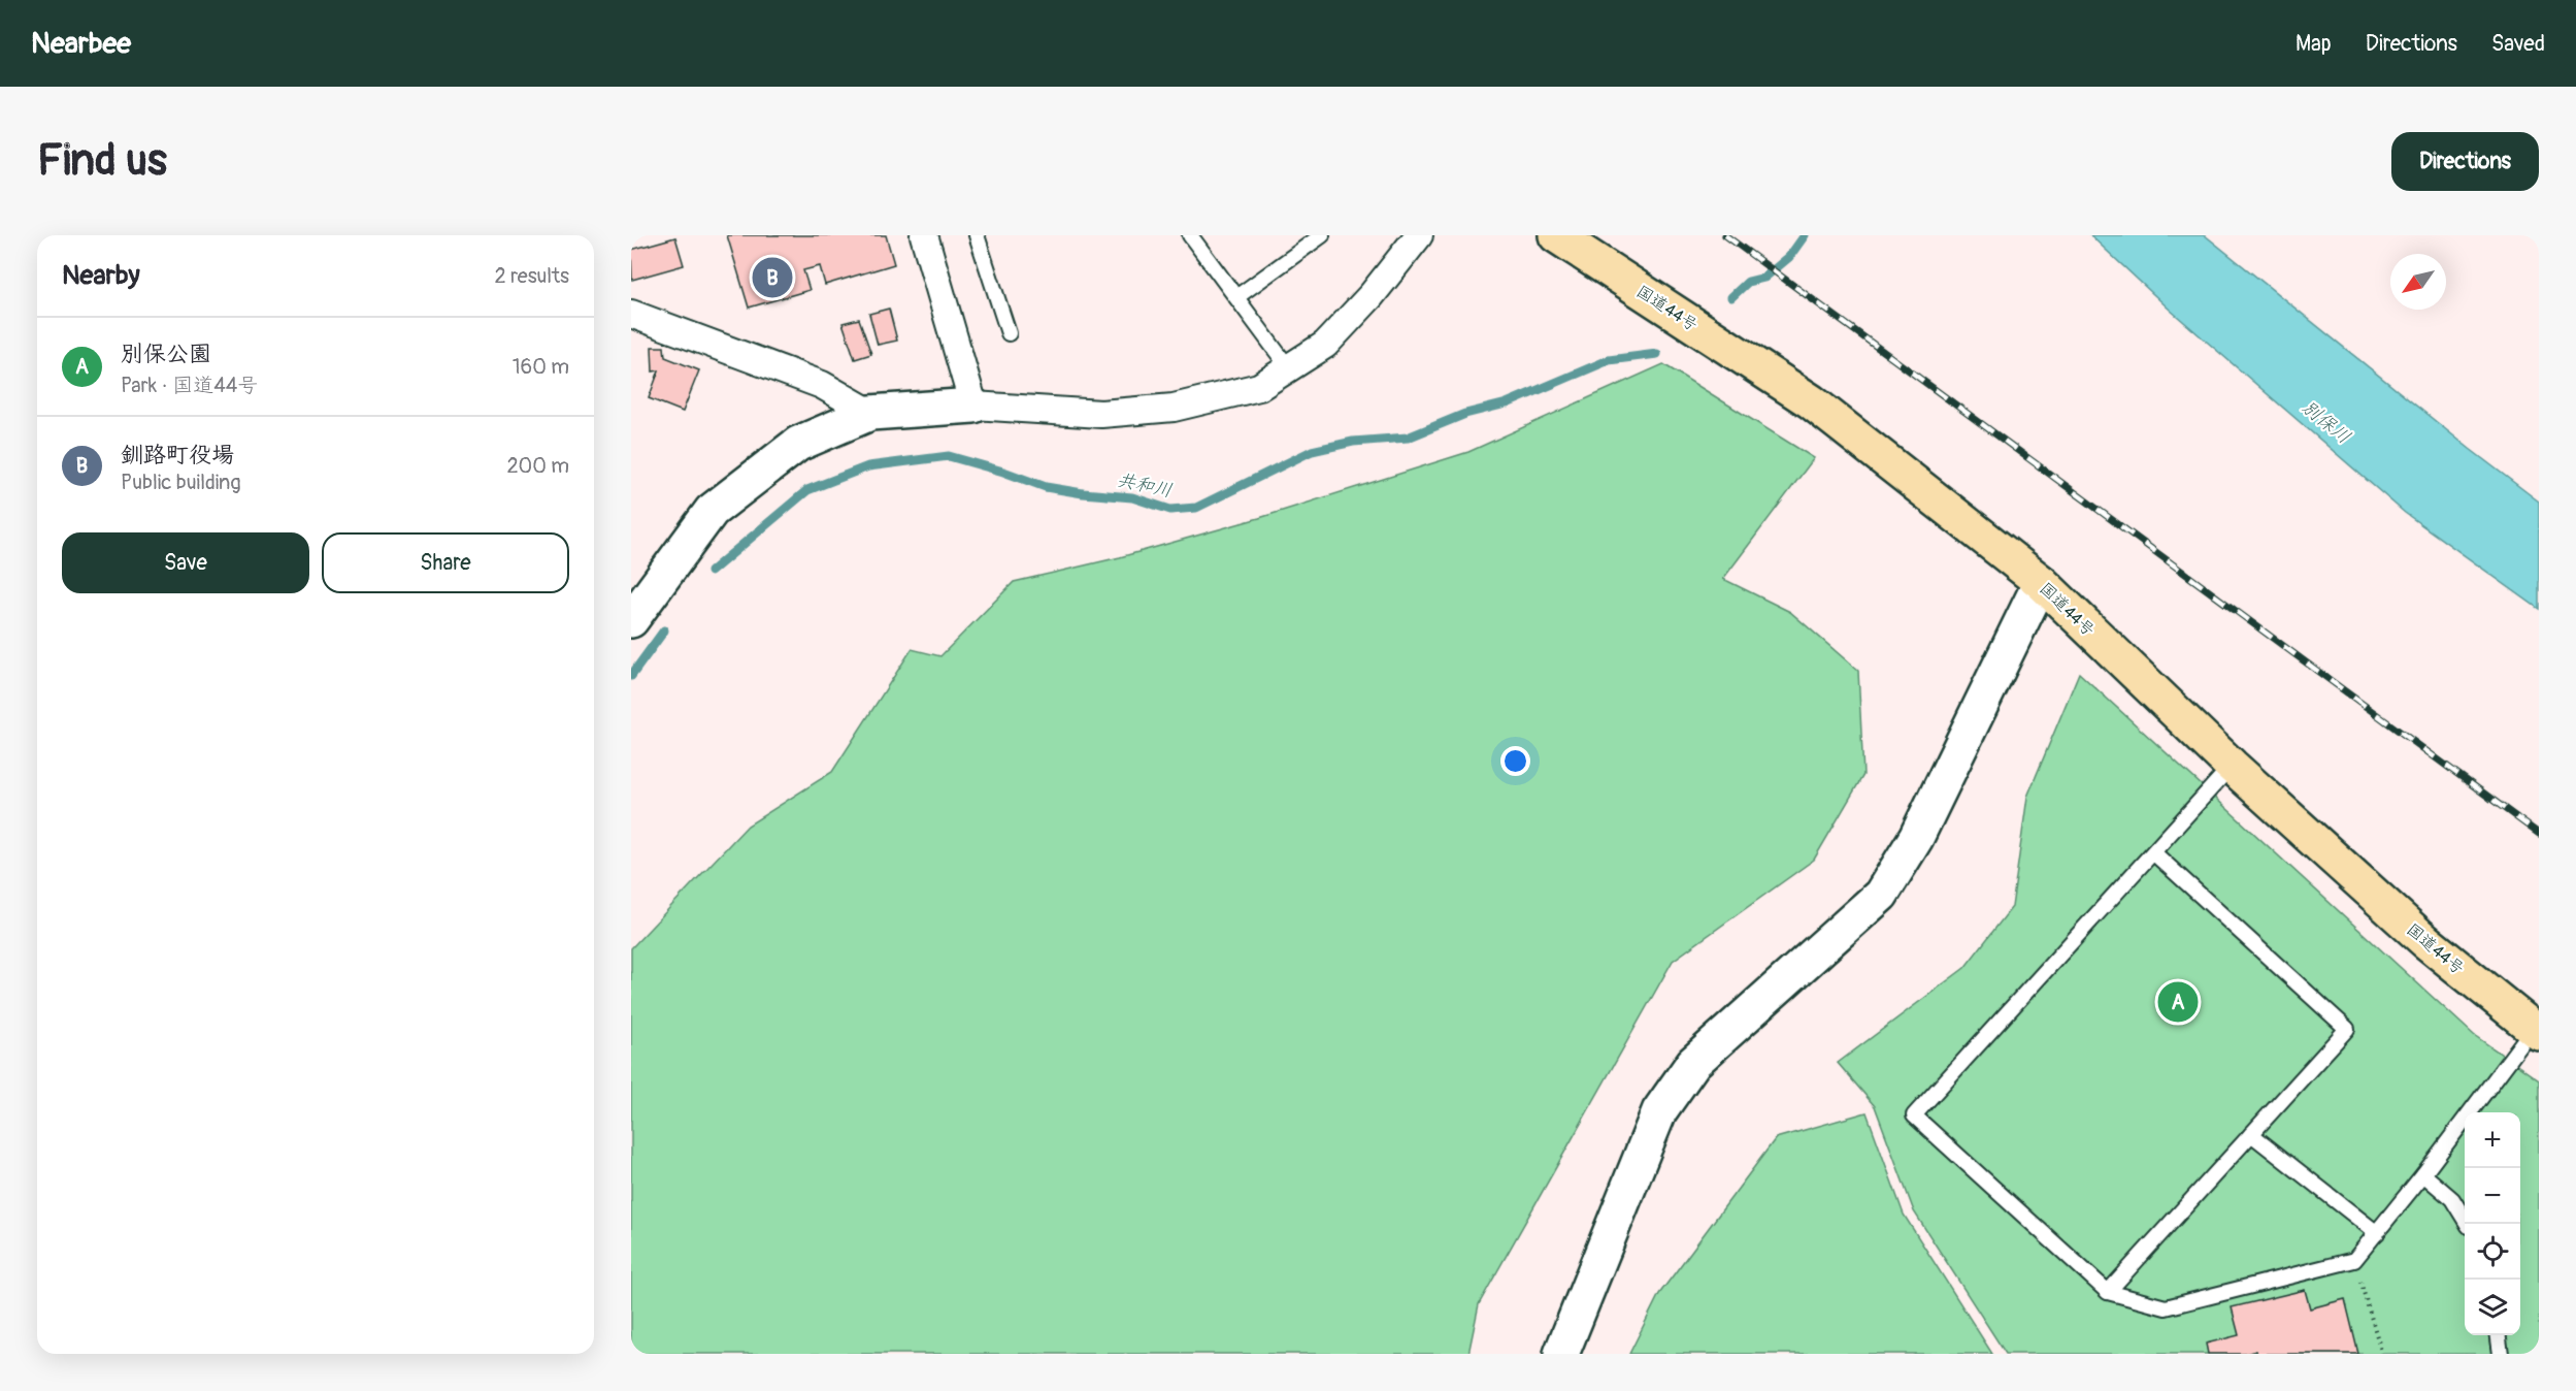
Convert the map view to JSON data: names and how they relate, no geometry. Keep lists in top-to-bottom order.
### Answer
{
  "streets": {
    "highway": ["国道44号"]
  },
  "water": ["別保川", "共和川"],
  "north": "bottom left",
  "page": {
    "header": "Nearbee",
    "nav": ["Map", "Directions", "Saved"],
    "buttons": [
      "Directions",
      ["Save", "Share"]
    ],
    "title": "Find us",
    "heading": ["Nearby", "2 results"],
    "pins": ["B", "A"],
    "list": [
      {
        "mark": "A",
        "name": "別保公園",
        "note": "Park · 国道44号",
        "value": "160 m"
      },
      {
        "mark": "B",
        "name": "釧路町役場",
        "note": "Public building",
        "value": "200 m"
      }
    ],
    "map_buttons": ["+", "−"]
  }
}
